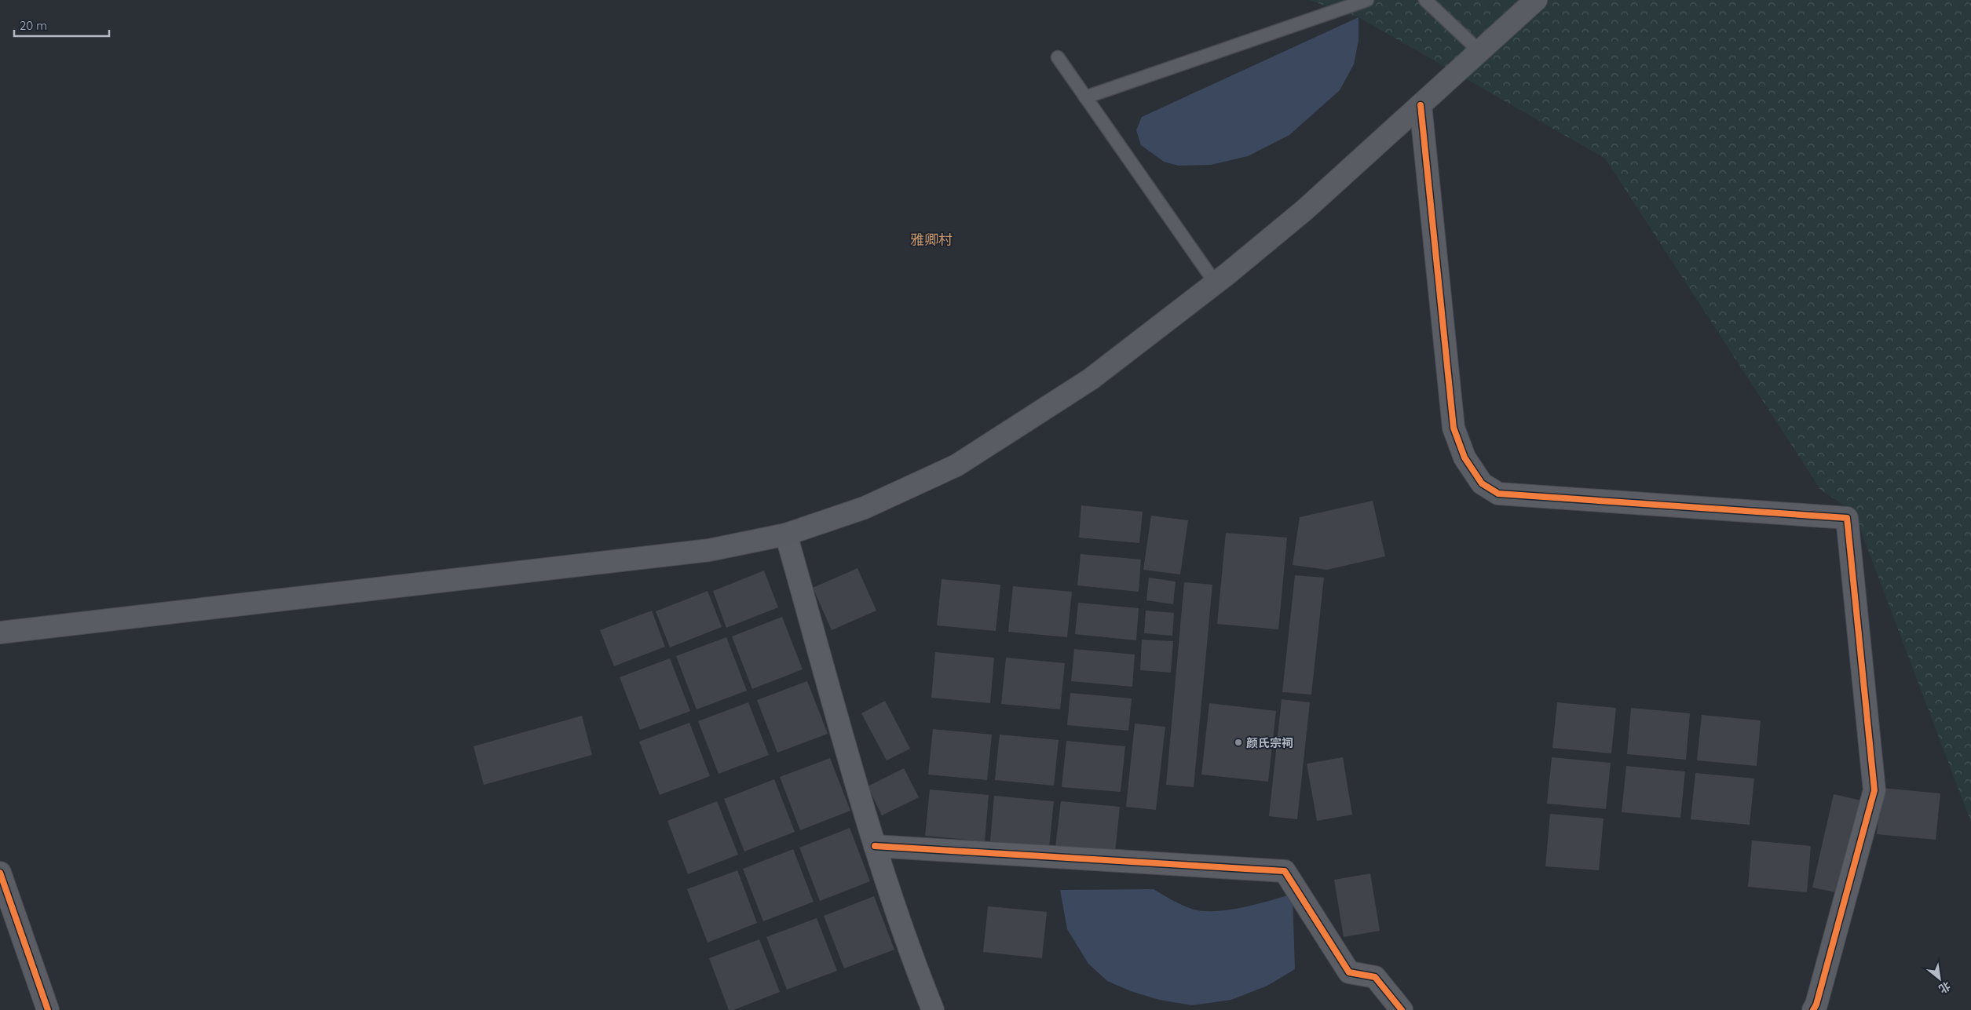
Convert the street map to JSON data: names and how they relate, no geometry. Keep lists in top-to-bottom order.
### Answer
{
  "districts": ["雅卿村"],
  "places": ["颜氏宗祠"],
  "scale_bar": "20 m",
  "north": "bottom right"
}
